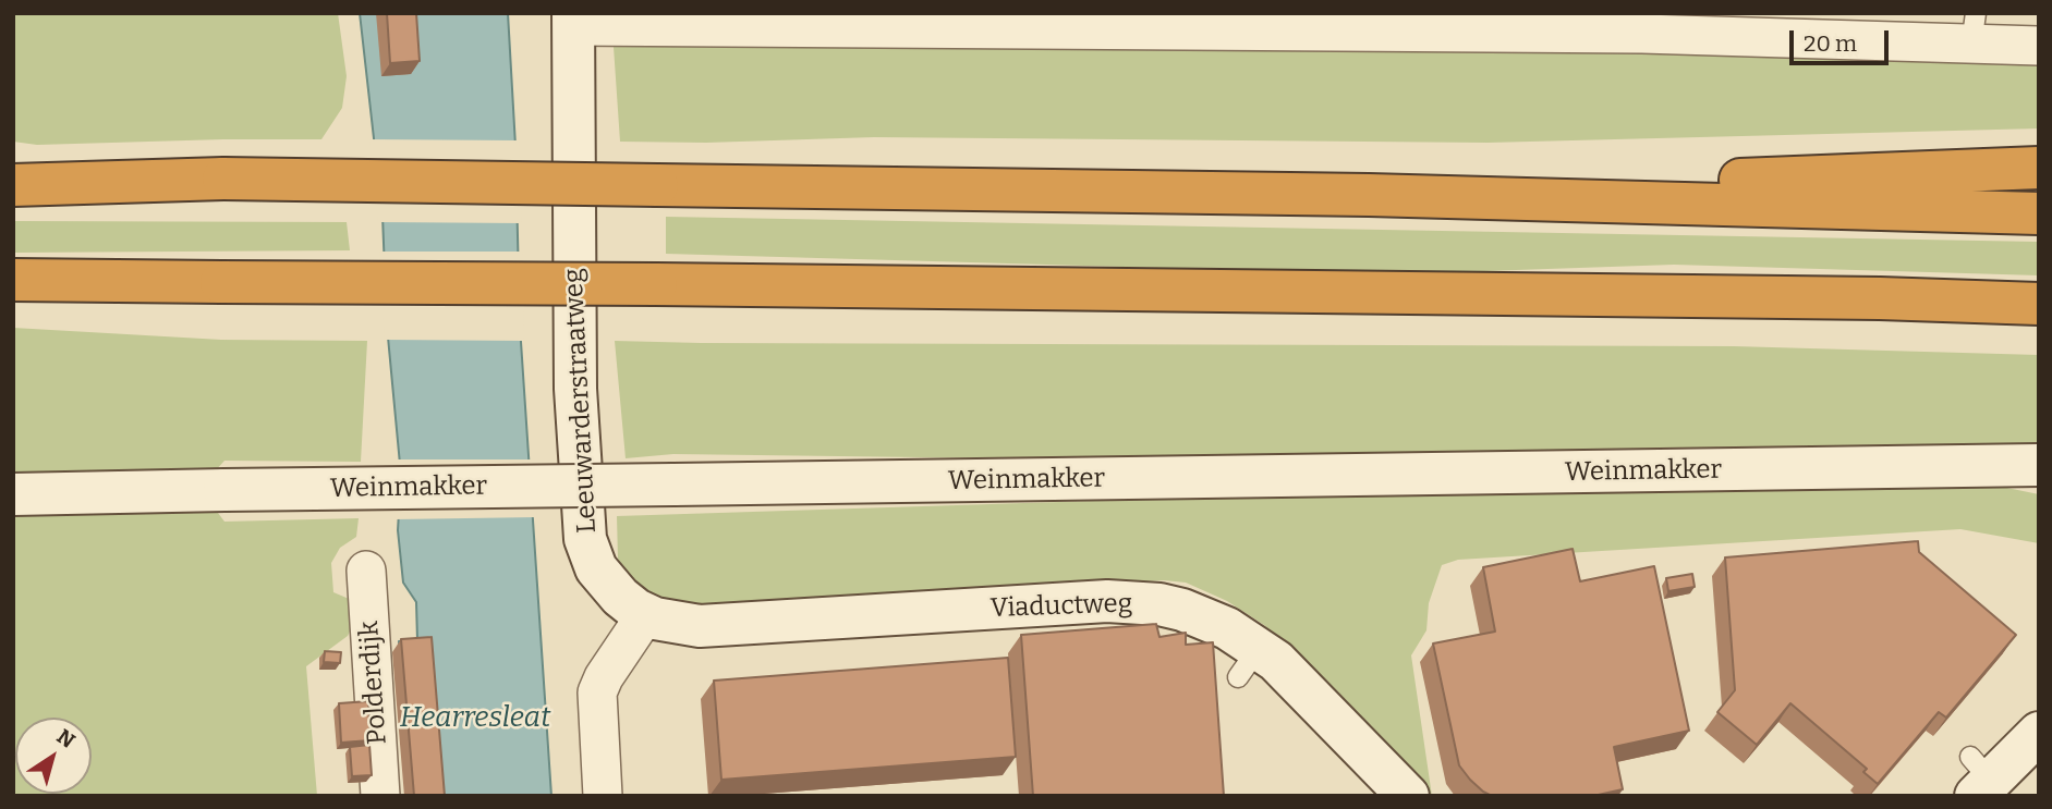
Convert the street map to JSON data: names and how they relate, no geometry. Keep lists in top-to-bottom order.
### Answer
{
  "streets": {
    "main road": ["Leeuwarderstraatweg", "Weinmakker", "Viaductweg"],
    "street": ["Polderdijk"]
  },
  "crossings": [
    ["Leeuwarderstraatweg", "Viaductweg"]
  ],
  "water": ["Hearresleat"],
  "scale_bar": "20 m",
  "north": "top right"
}
